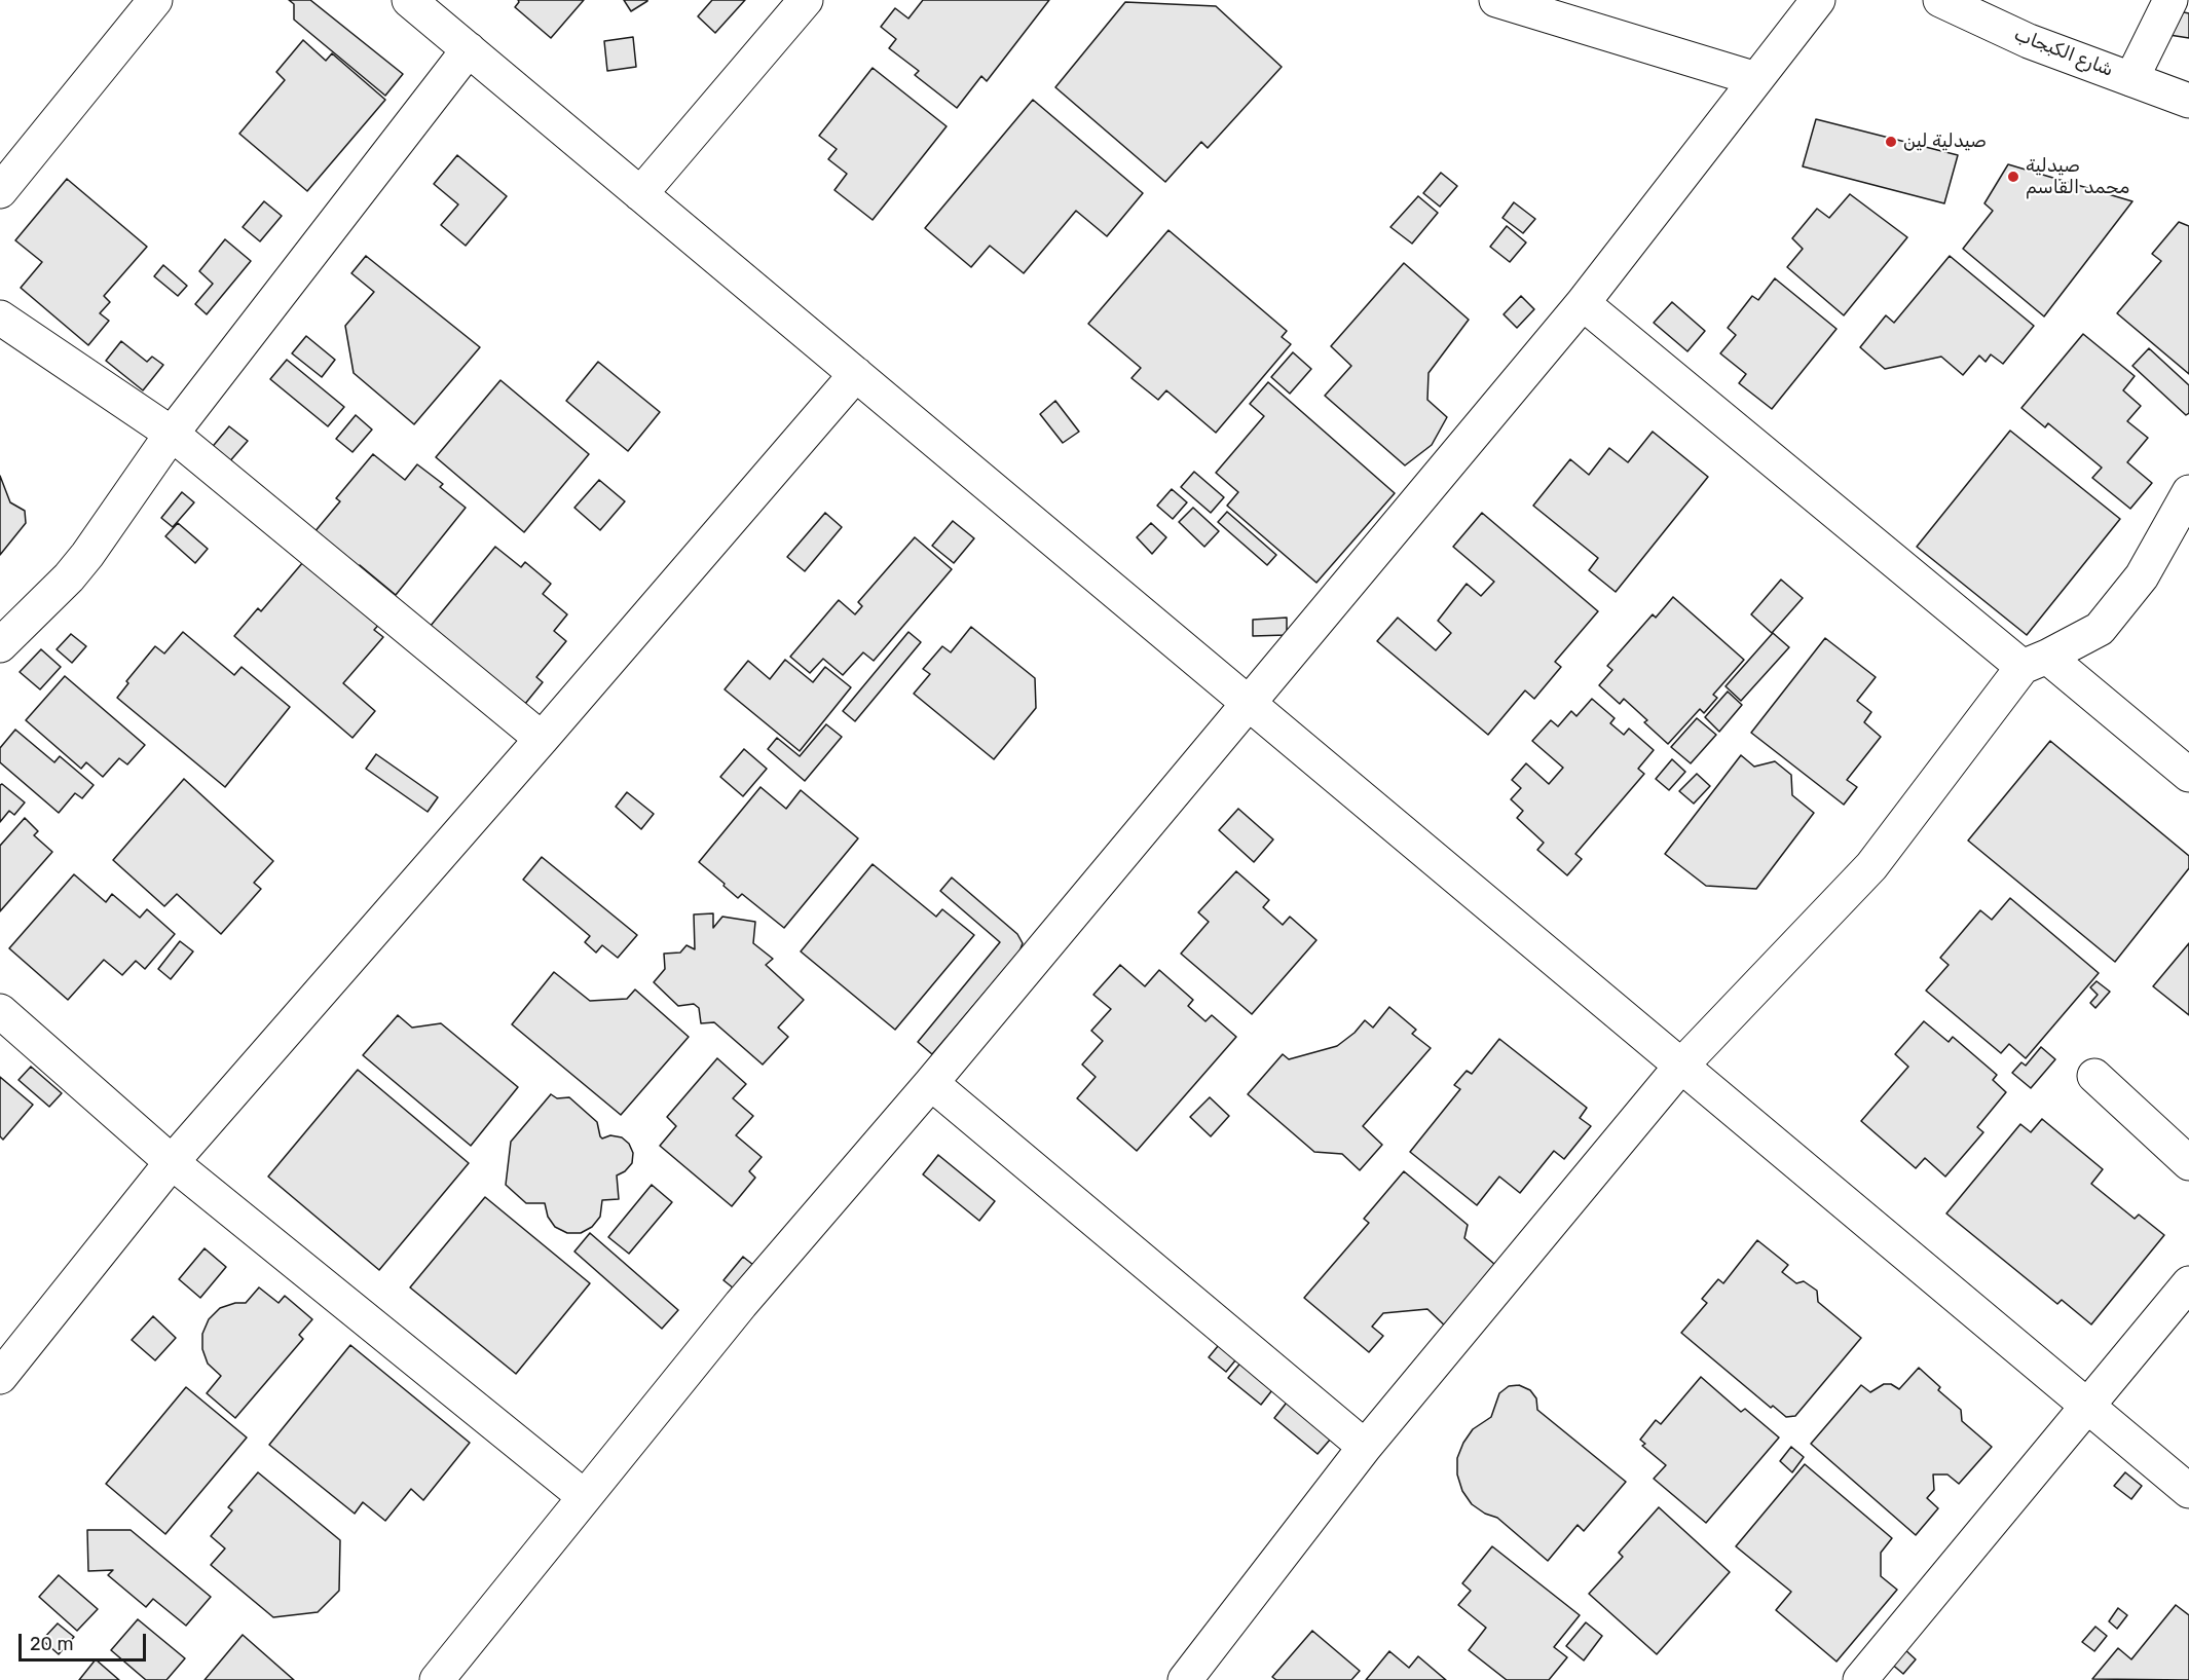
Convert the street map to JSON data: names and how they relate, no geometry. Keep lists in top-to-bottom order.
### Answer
{
  "streets": {
    "street": ["شارع الكبجاب"]
  },
  "places": ["صيدلية لين", "صيدلية محمد القاسم"],
  "scale_bar": "20 m"
}
